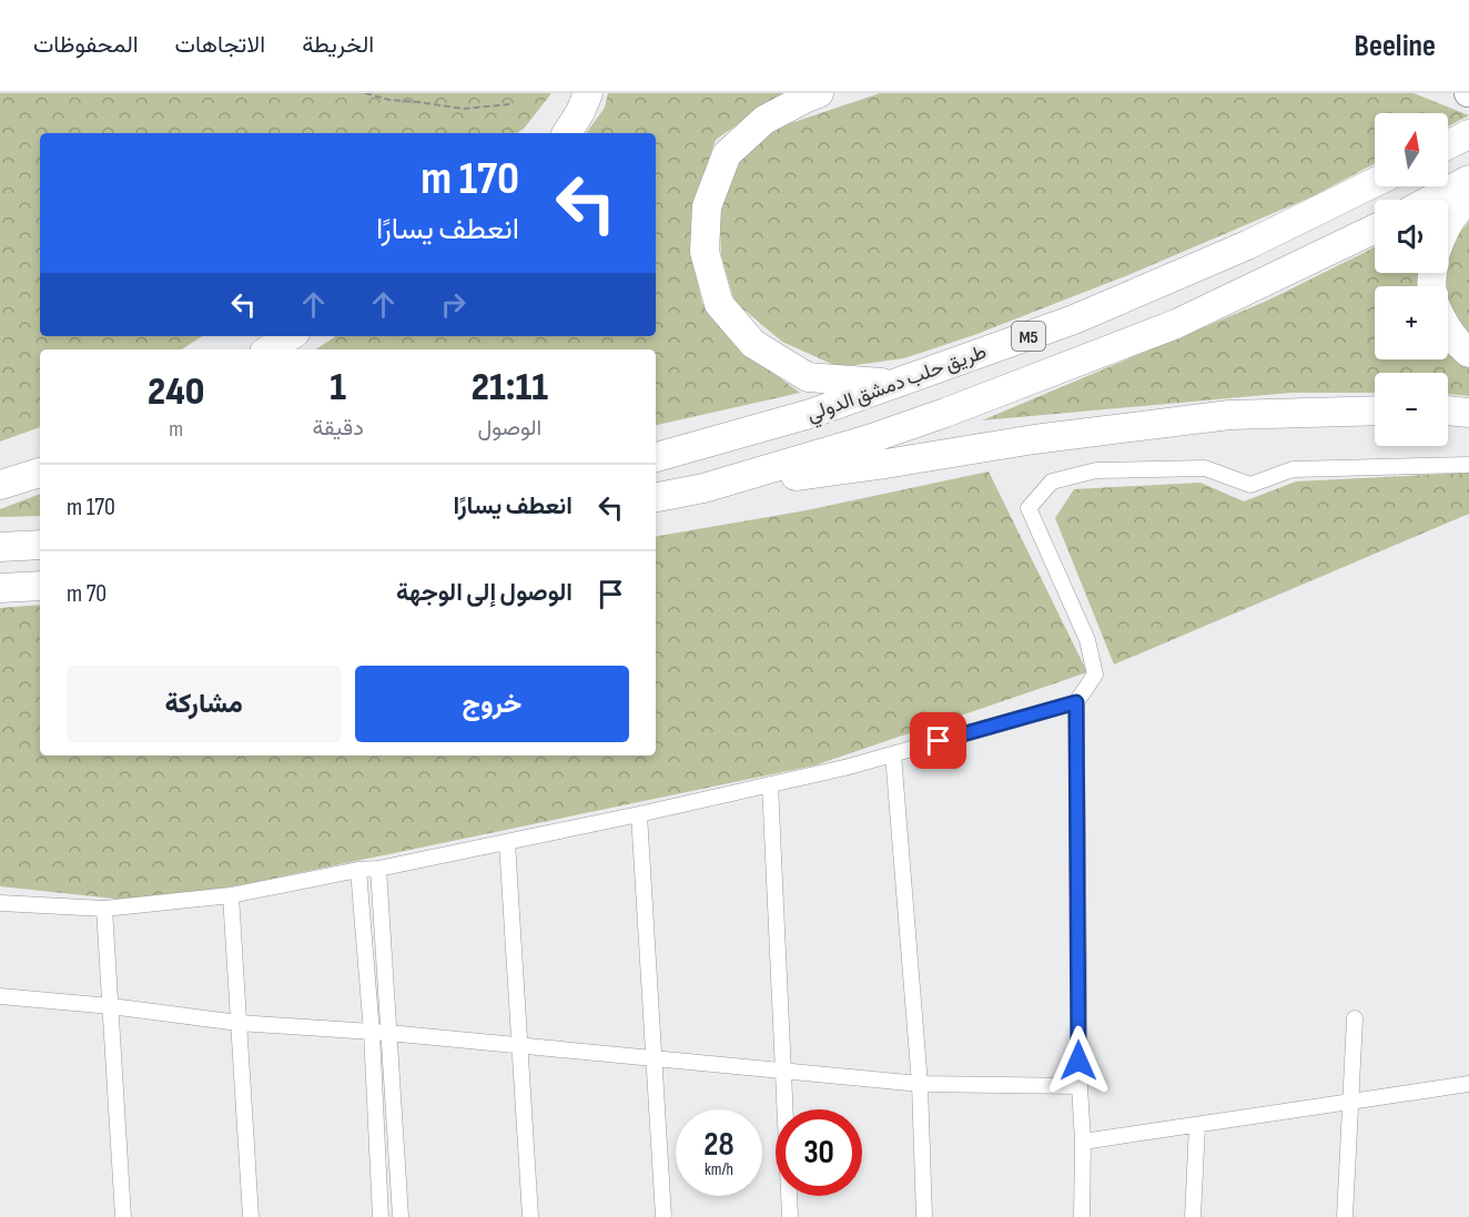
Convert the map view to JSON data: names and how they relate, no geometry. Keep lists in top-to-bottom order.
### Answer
{
  "streets": {
    "highway": ["M5", "طريق حلب دمشق الدولي"]
  },
  "north": "top",
  "page": {
    "header": "Beeline",
    "nav": ["الخريطة", "الاتجاهات", "المحفوظات"],
    "map_buttons": ["+", "−"],
    "turn": ["170 m", "انعطف يسارًا"],
    "eta": [
      "21:11",
      "الوصول",
      "1",
      "دقيقة",
      "240",
      "m"
    ],
    "list": [
      {
        "name": "انعطف يسارًا",
        "value": "170 m"
      },
      {
        "name": "الوصول إلى الوجهة",
        "value": "70 m"
      }
    ],
    "buttons": ["خروج", "مشاركة"],
    "speed": "28 km/h",
    "limit": "30"
  }
}
